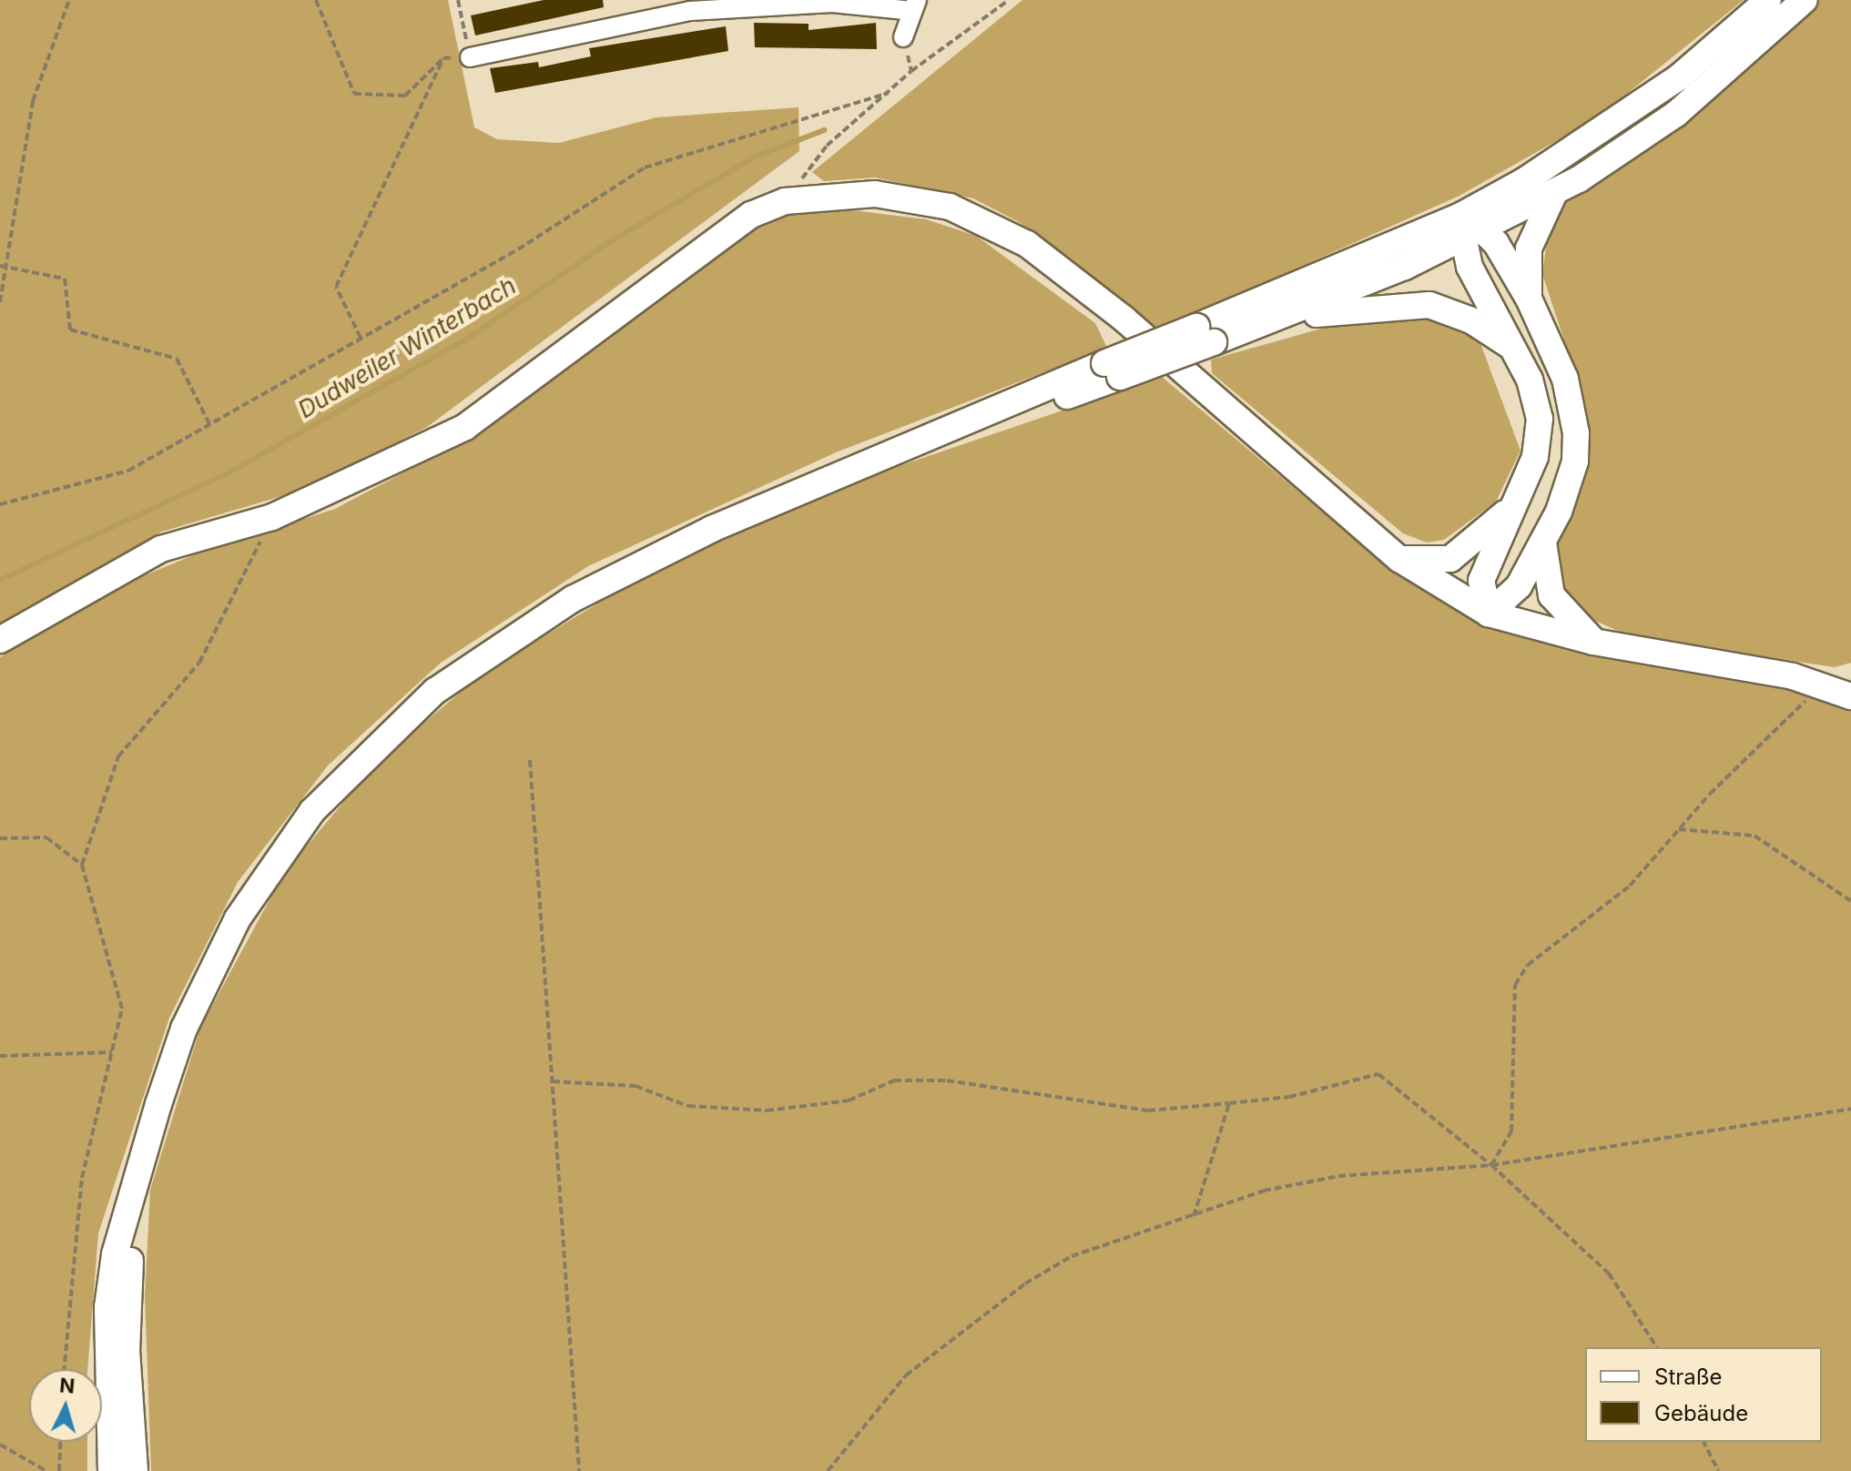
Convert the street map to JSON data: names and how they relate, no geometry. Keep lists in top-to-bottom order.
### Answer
{
  "water": ["Dudweiler Winterbach"],
  "legend": ["Straße", "Gebäude"],
  "north": "top"
}
